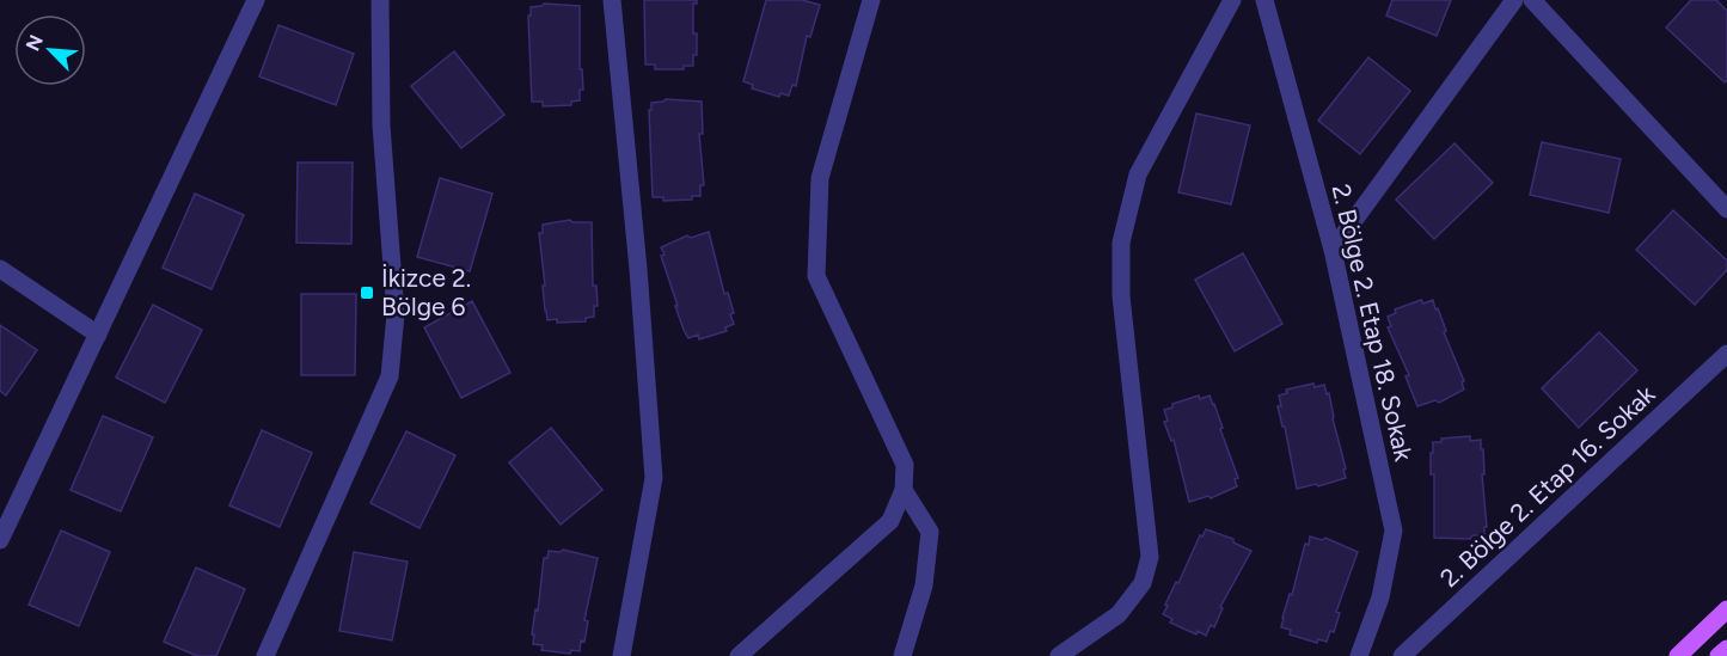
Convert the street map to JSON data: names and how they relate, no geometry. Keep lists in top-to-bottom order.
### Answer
{
  "streets": {
    "street": ["2. Bölge 2. Etap 18. Sokak", "2. Bölge 2. Etap 16. Sokak"]
  },
  "places": {
    "transit": ["İkizce 2. Bölge 6"]
  },
  "north": "top left"
}
